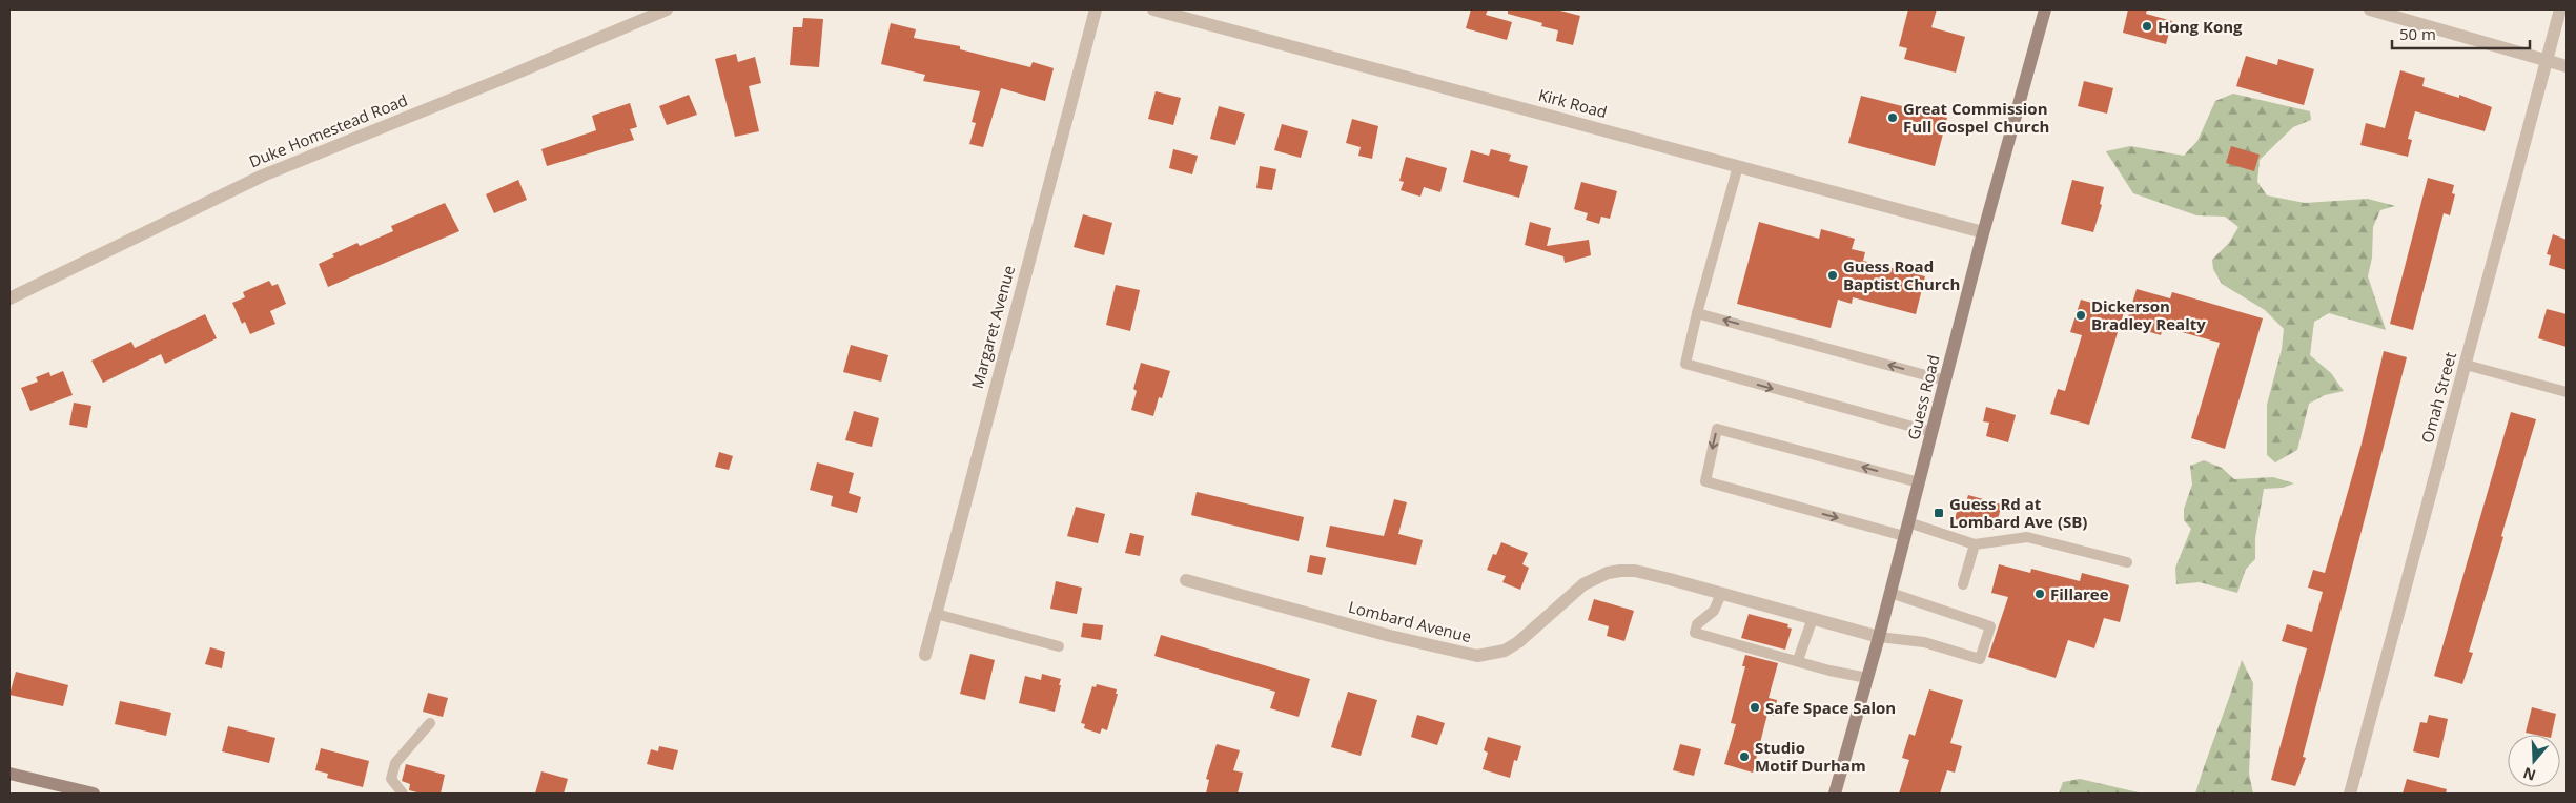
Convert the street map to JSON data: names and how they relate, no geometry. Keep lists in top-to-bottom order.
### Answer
{
  "streets": {
    "main road": ["Guess Road"],
    "street": [
      "Kirk Road",
      "Duke Homestead Road",
      "Margaret Avenue",
      "Omah Street",
      "Lombard Avenue"
    ]
  },
  "crossings": [
    ["Kirk Road", "Guess Road"],
    ["Guess Road", "Lombard Avenue"]
  ],
  "places": {
    "other": [
      "Hong Kong",
      "Great Commission Full Gospel Church",
      "Guess Road Baptist Church",
      "Dickerson Bradley Realty",
      "Fillaree",
      "Safe Space Salon",
      "Studio Motif Durham"
    ],
    "transit": ["Guess Rd at Lombard Ave (SB)"]
  },
  "scale_bar": "50 m",
  "north": "bottom"
}
